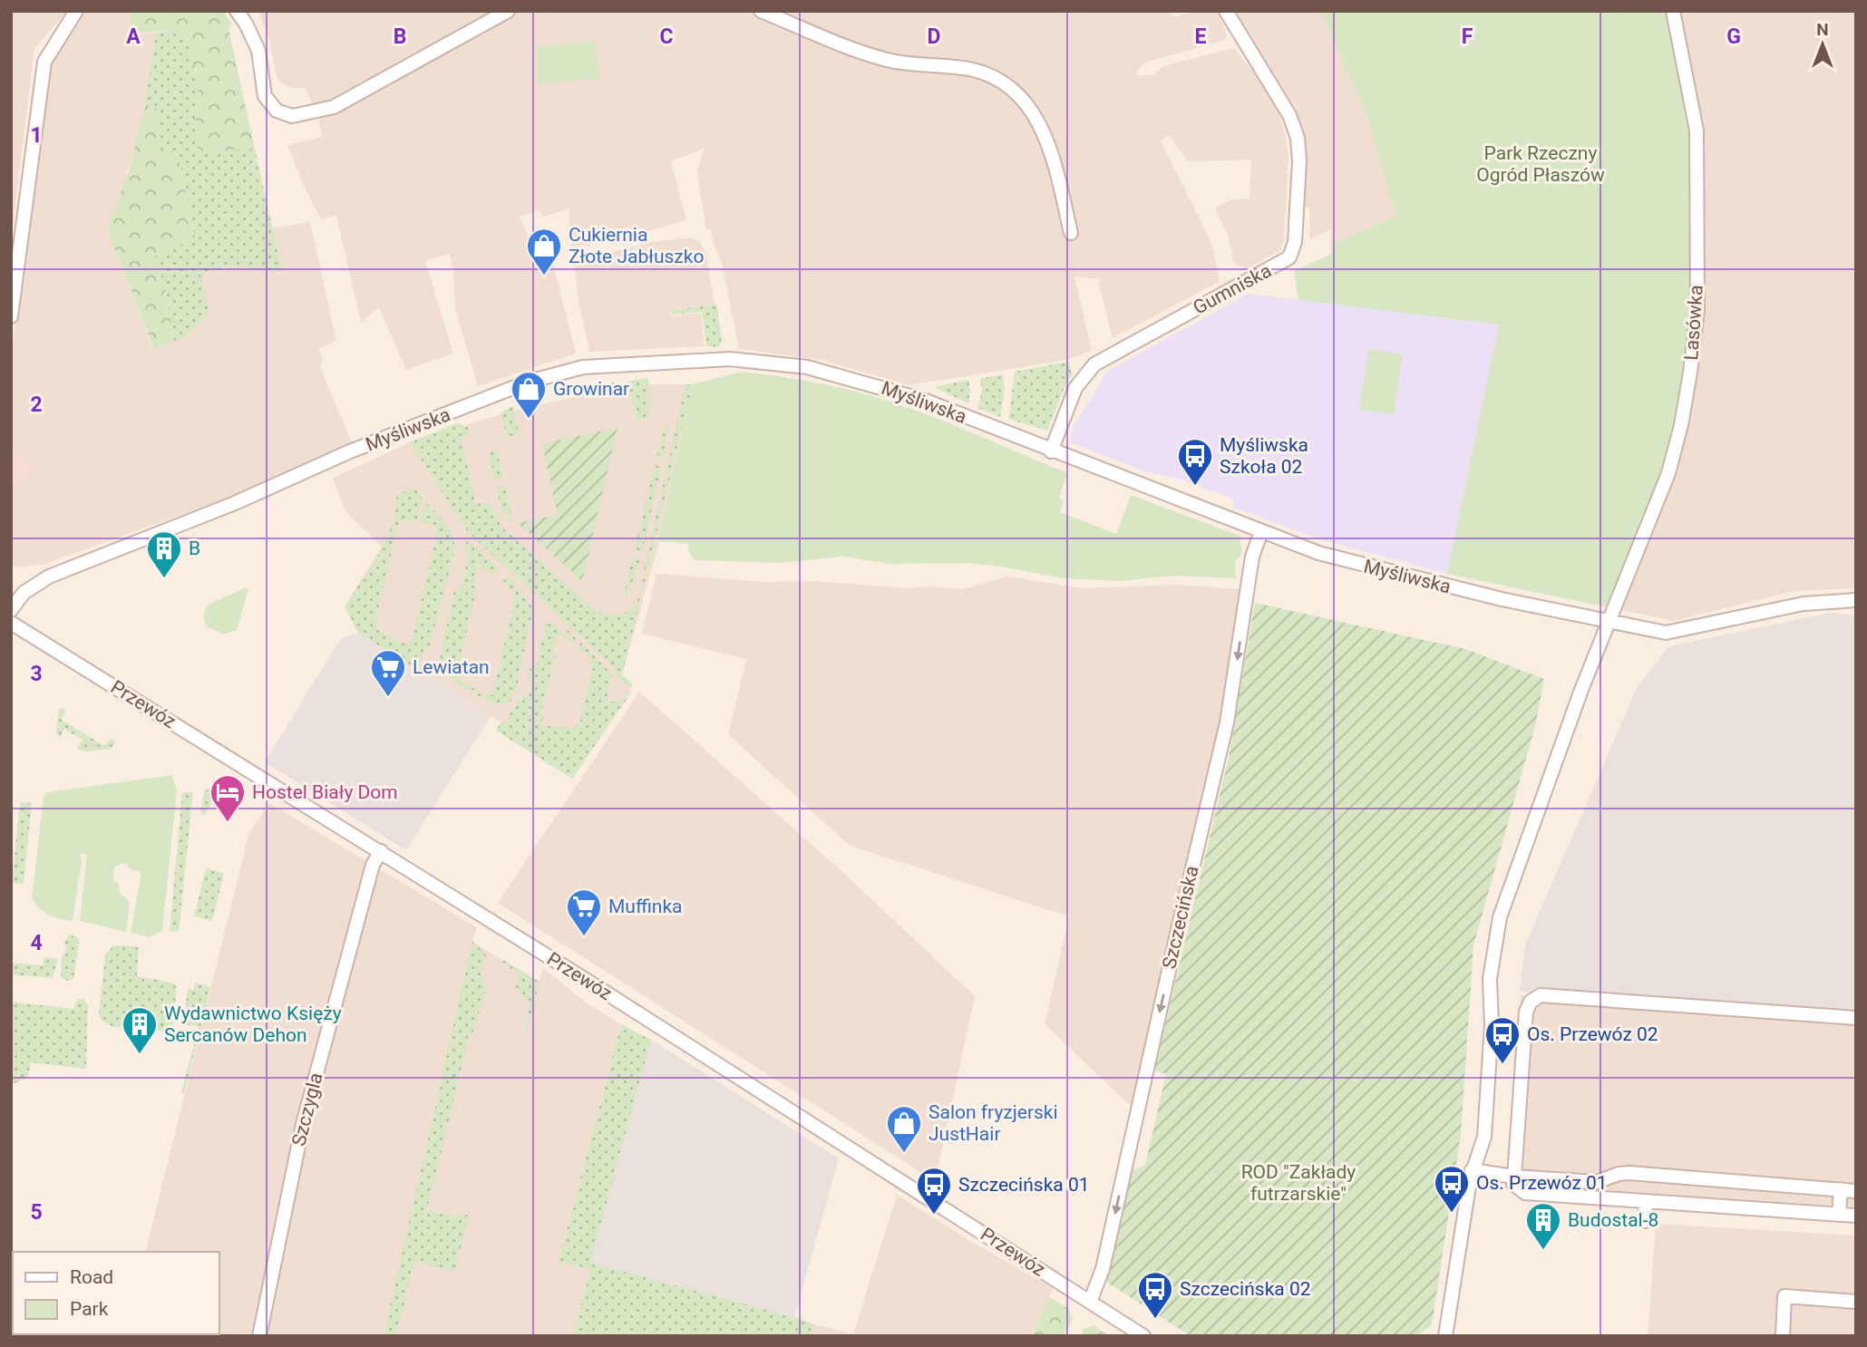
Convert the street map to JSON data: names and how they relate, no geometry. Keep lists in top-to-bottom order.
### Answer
{
  "streets": {
    "street": [
      "Gumniska",
      "Lasówka",
      "Myśliwska",
      "Przewóz",
      "Szczecińska",
      "Szczygla"
    ]
  },
  "crossings": [
    ["Gumniska", "Myśliwska"],
    ["Lasówka", "Myśliwska"],
    ["Myśliwska", "Szczecińska"],
    ["Przewóz", "Szczecińska"],
    ["Przewóz", "Szczygla"]
  ],
  "one_way": ["Szczecińska"],
  "parks": ["Park Rzeczny Ogród Płaszów", "ROD \"Zakłady futrzarskie\""],
  "places": {
    "shop": ["Cukiernia Złote Jabłuszko", "Growinar", "Salon fryzjerski JustHair"],
    "bus stop": [
      "Myśliwska Szkoła 02",
      "Os. Przewóz 02",
      "Os. Przewóz 01",
      "Szczecińska 01",
      "Szczecińska 02"
    ],
    "building": ["B", "Wydawnictwo Księży Sercanów Dehon", "Budostal-8"],
    "supermarket": ["Lewiatan", "Muffinka"],
    "hotel": ["Hostel Biały Dom"]
  },
  "legend": ["Road", "Park"],
  "north": "top",
  "grid": {
    "columns": [
      "A",
      "B",
      "C",
      "D",
      "E",
      "F",
      "G"
    ],
    "rows": [
      "1",
      "2",
      "3",
      "4",
      "5"
    ]
  }
}
